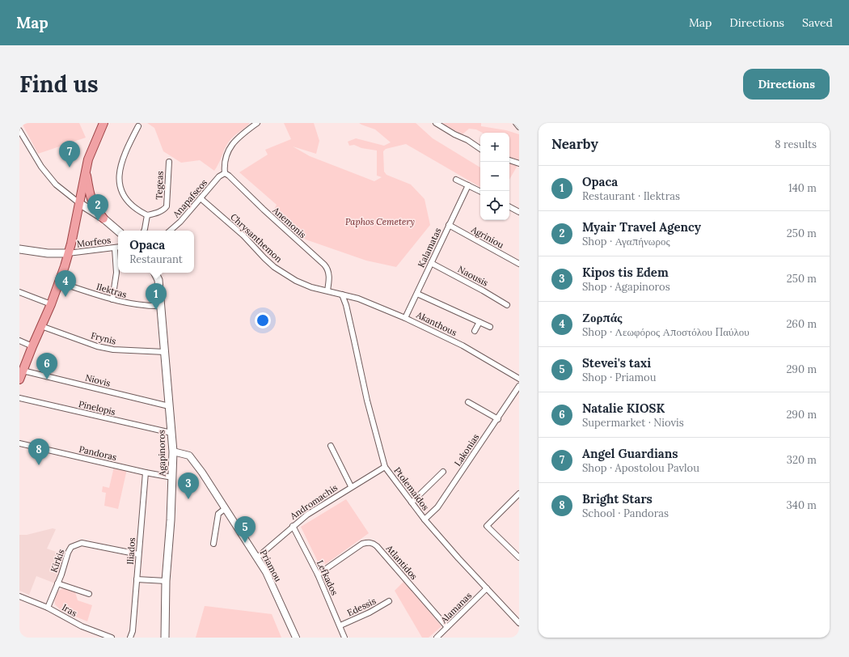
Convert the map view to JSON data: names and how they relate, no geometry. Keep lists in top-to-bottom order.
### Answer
{
  "streets": {
    "main road": ["Agapinoros"],
    "street": [
      "Tegeas",
      "Anapafseos",
      "Anemonis",
      "Agriniou",
      "Chrysanthemon",
      "Morfeos",
      "Kalamatas",
      "Naousis",
      "Ilektras",
      "Akanthous",
      "Frynis",
      "Niovis",
      "Pinelopis",
      "Lakonias",
      "Pandoras",
      "Ptolemaidos",
      "Andromachis",
      "Iliados",
      "Kirkis",
      "Atlantidos",
      "Priamou",
      "Lefkados",
      "Edessis",
      "Alamanas",
      "Iras"
    ]
  },
  "crossings": [
    ["Anapafseos", "Anemonis"],
    ["Anapafseos", "Chrysanthemon"],
    ["Anemonis", "Chrysanthemon"],
    ["Agriniou", "Kalamatas"],
    ["Chrysanthemon", "Akanthous"],
    ["Chrysanthemon", "Ptolemaidos"],
    ["Kalamatas", "Naousis"],
    ["Kalamatas", "Akanthous"],
    ["Ilektras", "Agapinoros"],
    ["Akanthous", "Ptolemaidos"],
    ["Frynis", "Agapinoros"],
    ["Niovis", "Agapinoros"],
    ["Pinelopis", "Agapinoros"],
    ["Lakonias", "Ptolemaidos"],
    ["Pandoras", "Agapinoros"],
    ["Pandoras", "Iliados"],
    ["Agapinoros", "Priamou"],
    ["Ptolemaidos", "Andromachis"],
    ["Ptolemaidos", "Alamanas"],
    ["Andromachis", "Priamou"],
    ["Andromachis", "Lefkados"],
    ["Iliados", "Kirkis"],
    ["Kirkis", "Iras"],
    ["Atlantidos", "Lefkados"],
    ["Atlantidos", "Alamanas"],
    ["Lefkados", "Edessis"]
  ],
  "parks": ["Paphos Cemetery"],
  "page": {
    "header": "Map",
    "nav": ["Map", "Directions", "Saved"],
    "buttons": "Directions",
    "title": "Find us",
    "heading": ["Nearby", "8 results"],
    "map_buttons": ["+", "−"],
    "pins": [
      "7",
      "2",
      "4",
      "1",
      "6",
      "8",
      "3",
      "5"
    ],
    "list": [
      {
        "mark": "1",
        "name": "Opaca",
        "note": "Restaurant · Ilektras",
        "value": "140 m"
      },
      {
        "mark": "2",
        "name": "Myair Travel Agency",
        "note": "Shop · Αγαπήνωρος",
        "value": "250 m"
      },
      {
        "mark": "3",
        "name": "Kipos tis Edem",
        "note": "Shop · Agapinoros",
        "value": "250 m"
      },
      {
        "mark": "4",
        "name": "Ζορπάς",
        "note": "Shop · Λεωφόρος Αποστόλου Παύλου",
        "value": "260 m"
      },
      {
        "mark": "5",
        "name": "Stevei's taxi",
        "note": "Shop · Priamou",
        "value": "290 m"
      },
      {
        "mark": "6",
        "name": "Natalie KIOSK",
        "note": "Supermarket · Niovis",
        "value": "290 m"
      },
      {
        "mark": "7",
        "name": "Angel Guardians",
        "note": "Shop · Apostolou Pavlou",
        "value": "320 m"
      },
      {
        "mark": "8",
        "name": "Bright Stars",
        "note": "School · Pandoras",
        "value": "340 m"
      }
    ],
    "popup": ["Opaca", "Restaurant"]
  }
}
